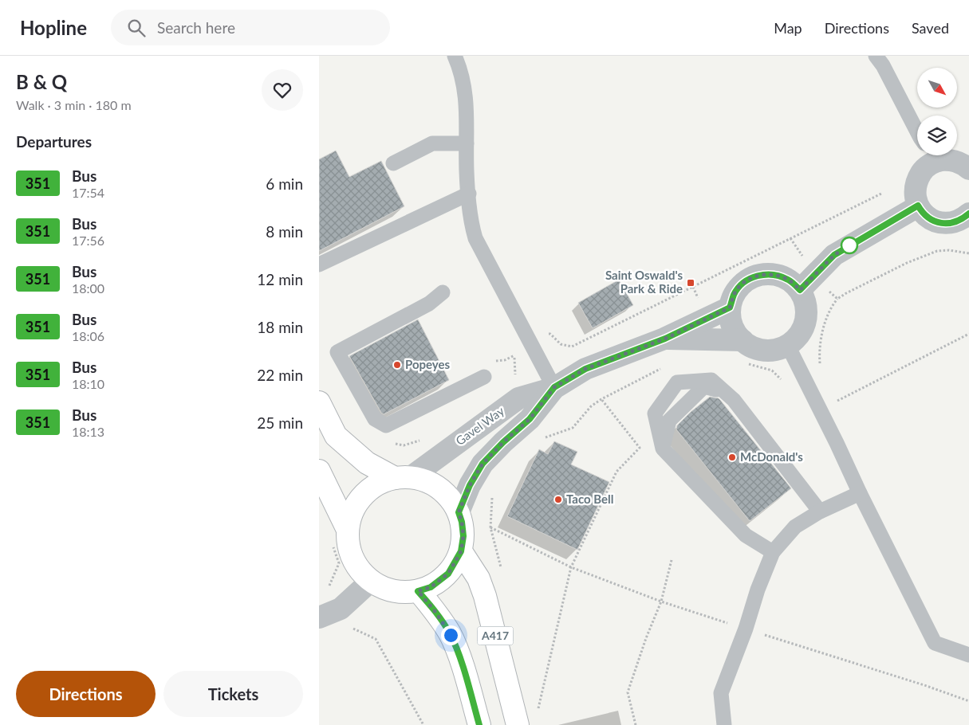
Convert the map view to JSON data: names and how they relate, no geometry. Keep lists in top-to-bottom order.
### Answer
{
  "streets": {
    "main road": ["A417"],
    "street": ["Gavel Way"]
  },
  "crossings": [
    ["Gavel Way", "A417"]
  ],
  "places": {
    "transit": ["Saint Oswald's Park & Ride"],
    "other": ["Popeyes", "McDonald's", "Taco Bell"]
  },
  "lines": ["bus line 351"],
  "north": "bottom right",
  "page": {
    "header": "Hopline",
    "search": "Search here",
    "nav": ["Map", "Directions", "Saved"],
    "heading": [
      ["B & Q", "Walk · 3 min · 180 m"],
      "Departures"
    ],
    "list": [
      {
        "mark": "351",
        "name": "Bus",
        "note": "17:54",
        "value": "6 min"
      },
      {
        "mark": "351",
        "name": "Bus",
        "note": "17:56",
        "value": "8 min"
      },
      {
        "mark": "351",
        "name": "Bus",
        "note": "18:00",
        "value": "12 min"
      },
      {
        "mark": "351",
        "name": "Bus",
        "note": "18:06",
        "value": "18 min"
      },
      {
        "mark": "351",
        "name": "Bus",
        "note": "18:10",
        "value": "22 min"
      },
      {
        "mark": "351",
        "name": "Bus",
        "note": "18:13",
        "value": "25 min"
      }
    ],
    "buttons": ["Directions", "Tickets"]
  }
}
